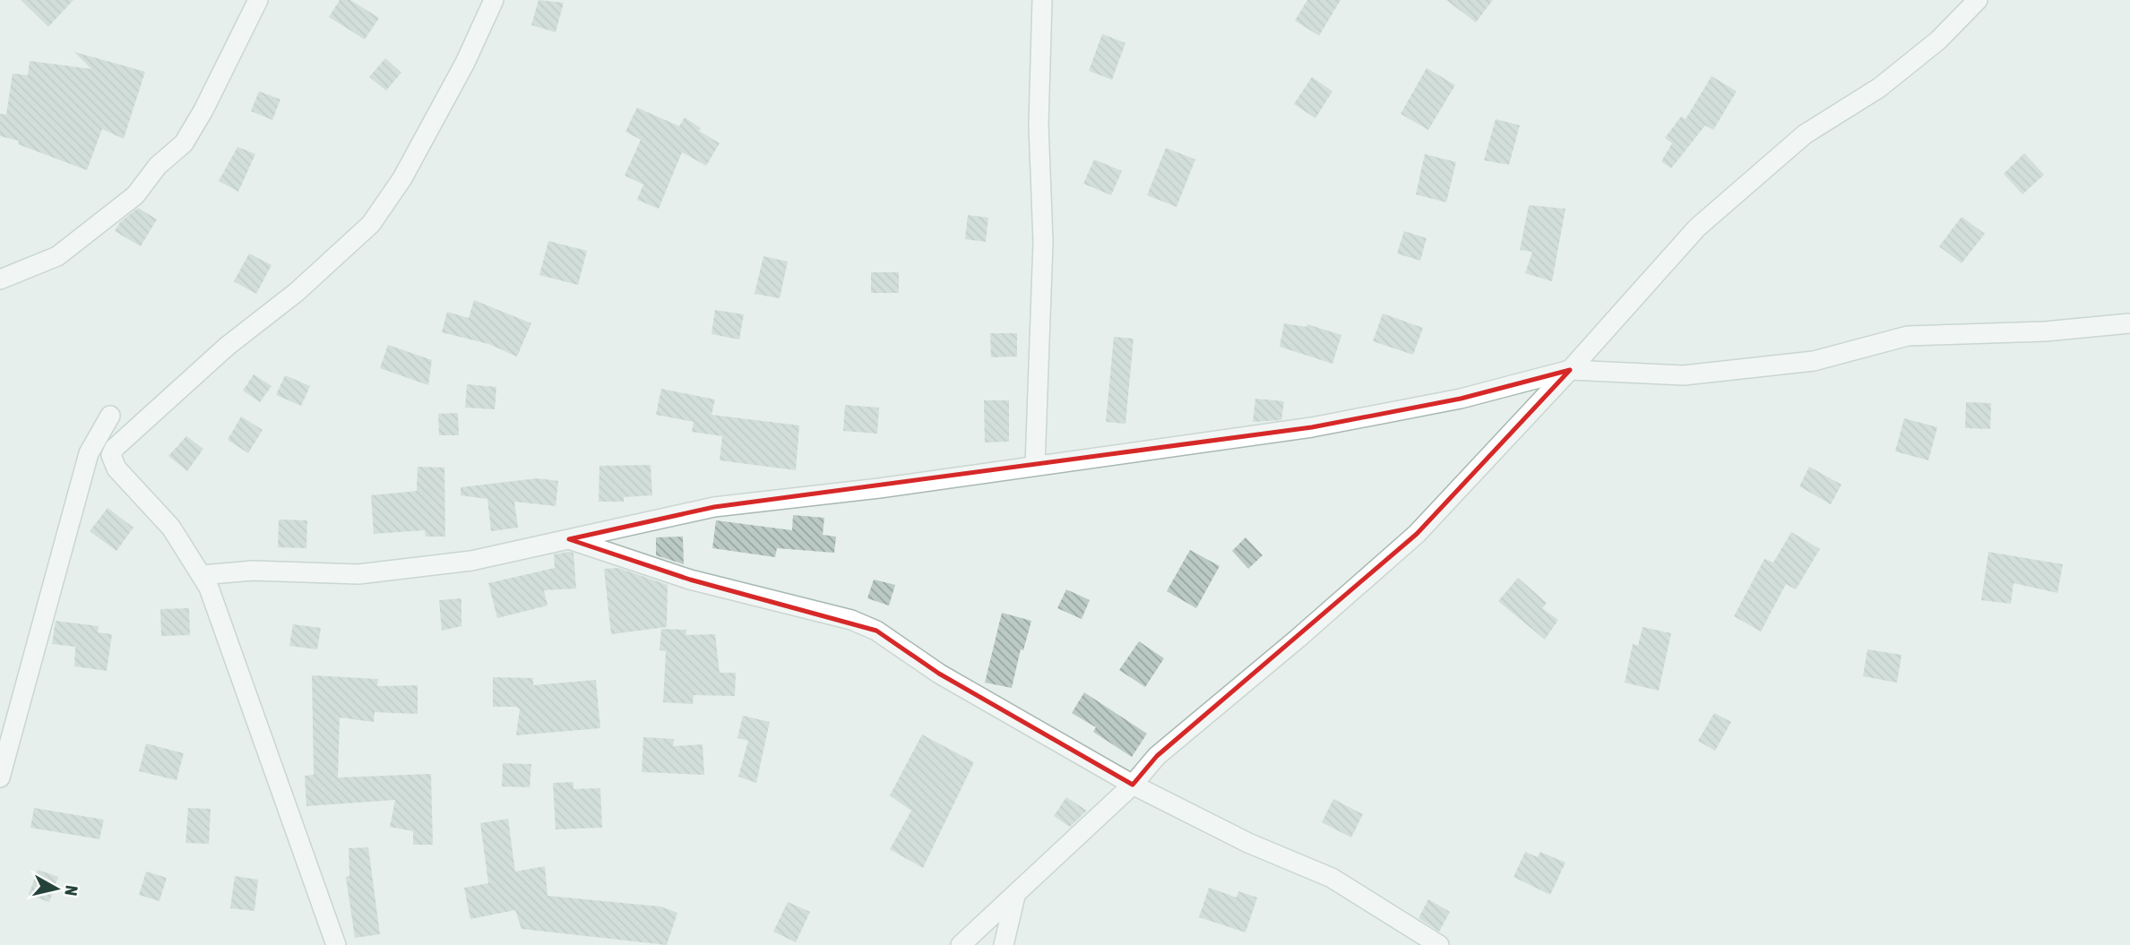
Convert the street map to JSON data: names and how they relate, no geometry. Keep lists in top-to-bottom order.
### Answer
{
  "north": "right"
}
